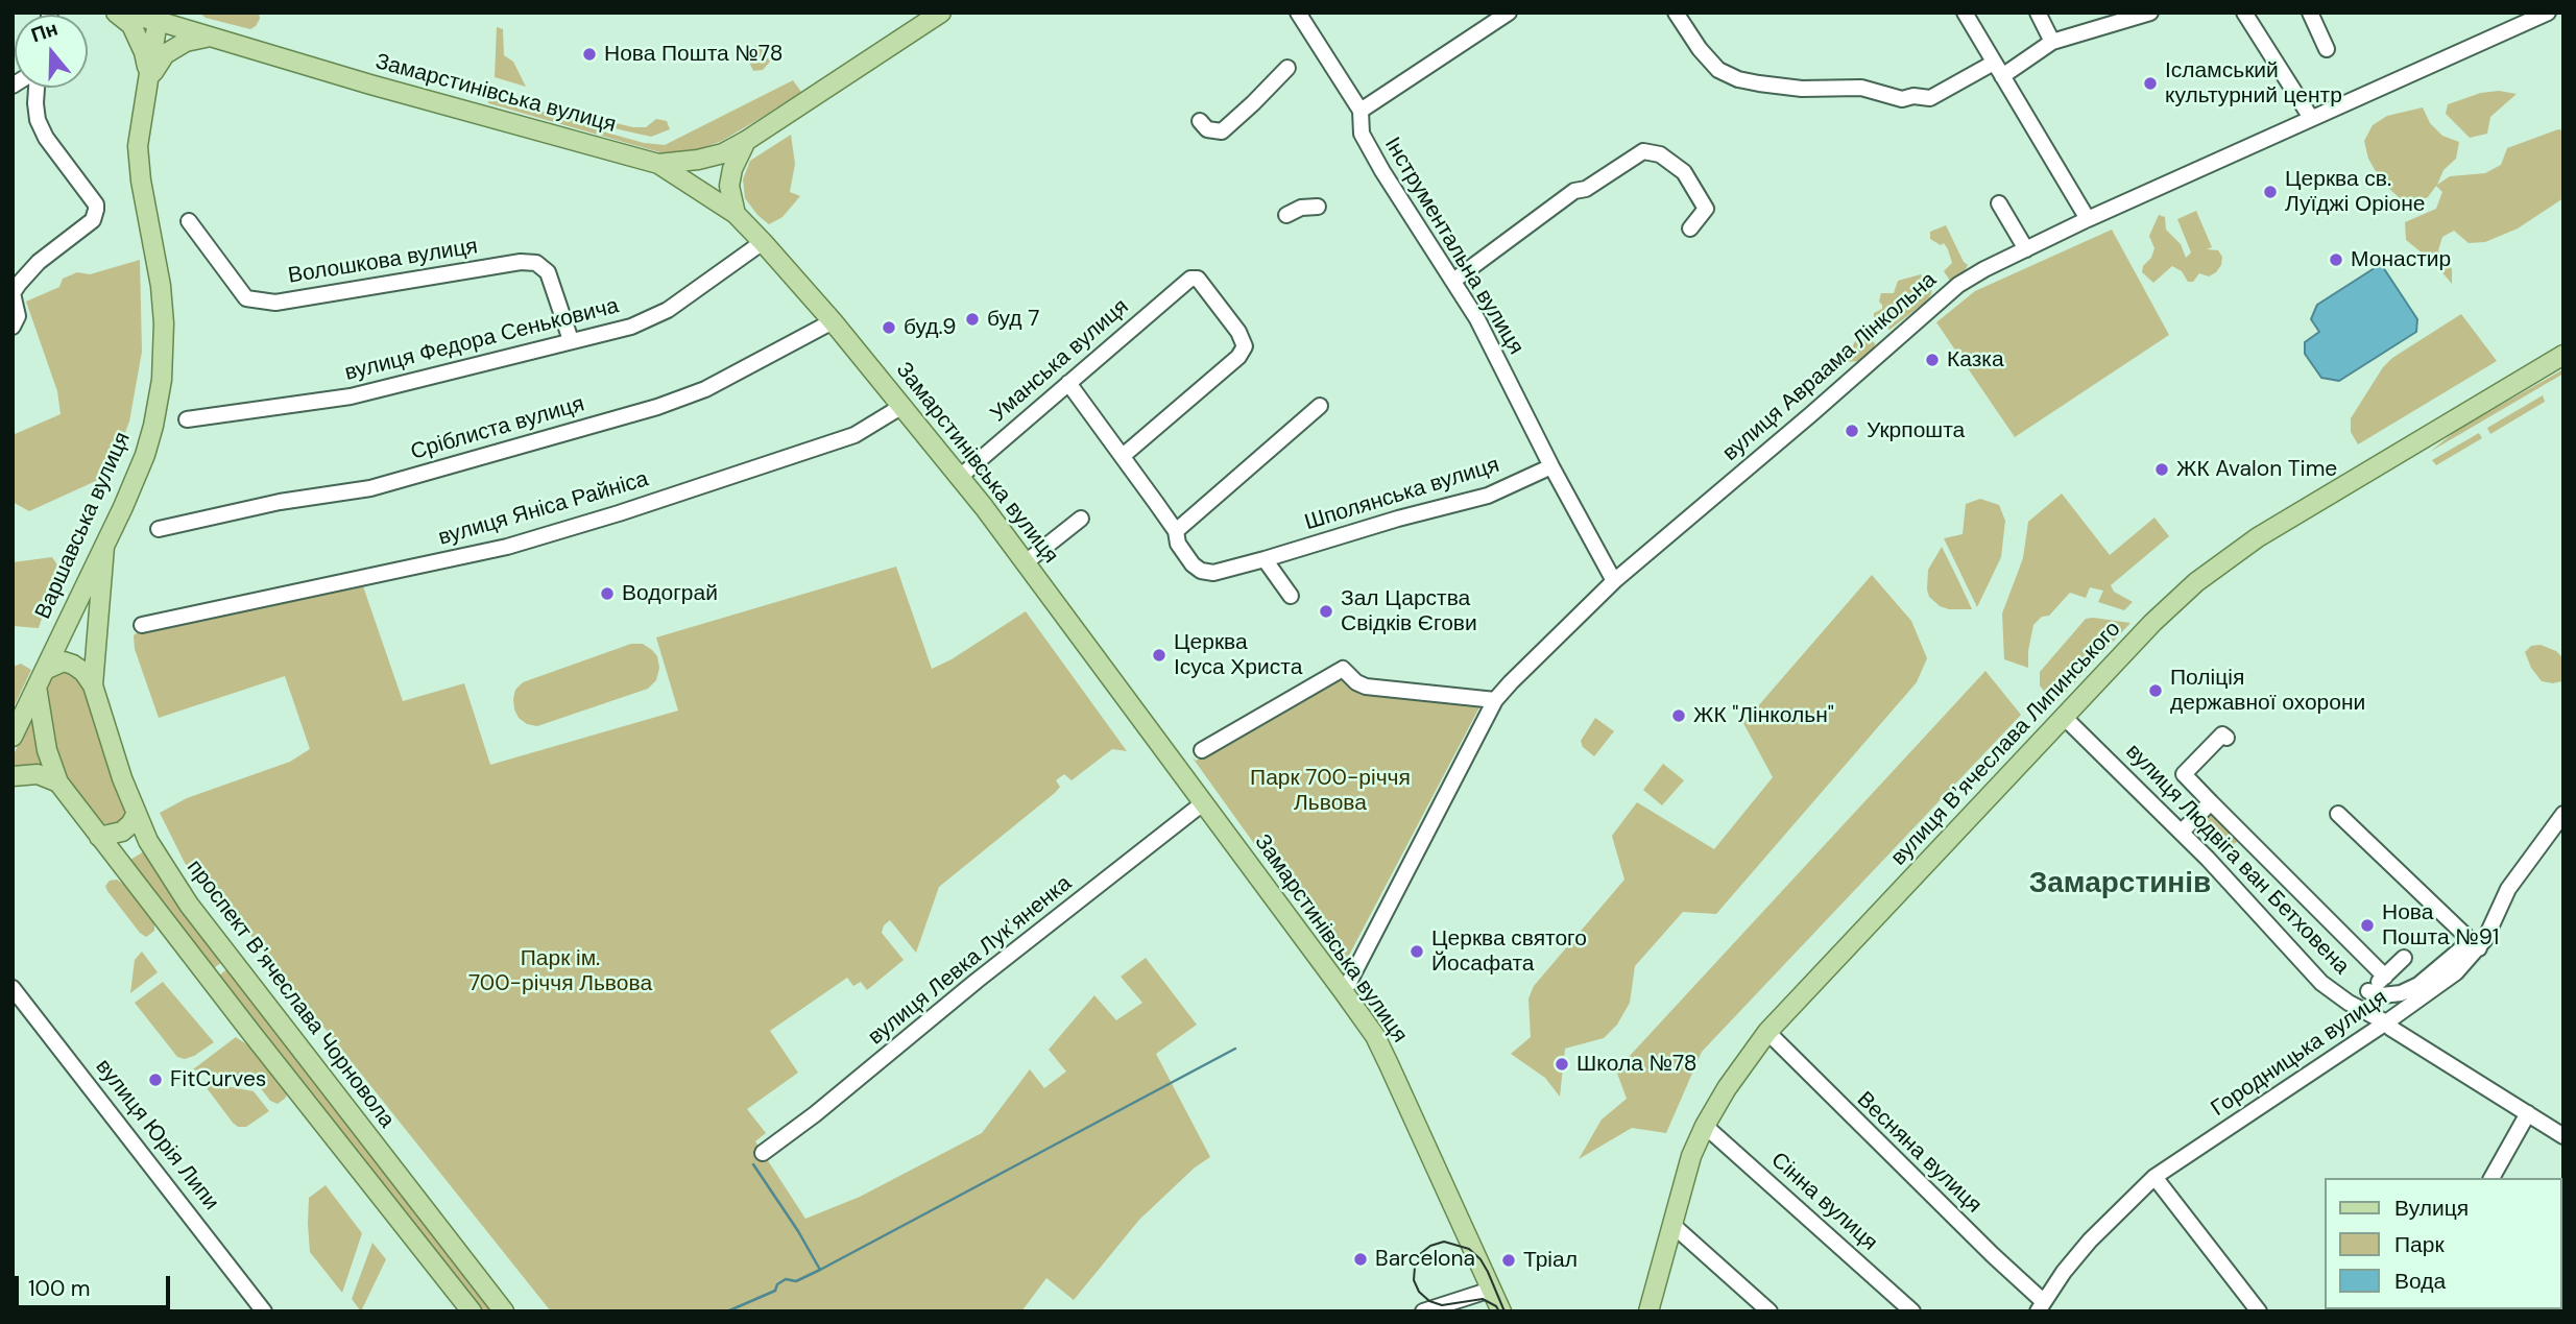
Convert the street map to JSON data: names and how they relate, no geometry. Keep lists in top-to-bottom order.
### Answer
{
  "streets": {
    "main road": [
      "Замарстинівська вулиця",
      "Варшавська вулиця",
      "вулиця Вʼячеслава Липинського",
      "проспект Вʼячеслава Чорновола"
    ],
    "street": [
      "Інструментальна вулиця",
      "Волошкова вулиця",
      "вулиця Федора Сеньковича",
      "Уманська вулиця",
      "вулиця Авраама Лінкольна",
      "Сріблиста вулиця",
      "Шполянська вулиця",
      "вулиця Яніса Райніса",
      "вулиця Людвіга ван Бетховена",
      "вулиця Левка Лукʼяненка",
      "Городницька вулиця",
      "вулиця Юрія Липи",
      "Весняна вулиця",
      "Сінна вулиця"
    ]
  },
  "crossings": [
    ["Замарстинівська вулиця", "вулиця Федора Сеньковича"],
    ["Замарстинівська вулиця", "Уманська вулиця"],
    ["Замарстинівська вулиця", "вулиця Авраама Лінкольна"],
    ["Замарстинівська вулиця", "Сріблиста вулиця"],
    ["Замарстинівська вулиця", "вулиця Яніса Райніса"],
    ["Замарстинівська вулиця", "Варшавська вулиця"],
    ["Замарстинівська вулиця", "вулиця Левка Лукʼяненка"],
    ["Інструментальна вулиця", "вулиця Авраама Лінкольна"],
    ["Інструментальна вулиця", "Шполянська вулиця"],
    ["Волошкова вулиця", "вулиця Федора Сеньковича"],
    ["Варшавська вулиця", "проспект Вʼячеслава Чорновола"],
    ["вулиця Вʼячеслава Липинського", "вулиця Людвіга ван Бетховена"],
    ["вулиця Вʼячеслава Липинського", "Весняна вулиця"],
    ["вулиця Вʼячеслава Липинського", "Сінна вулиця"],
    ["вулиця Людвіга ван Бетховена", "Городницька вулиця"],
    ["Городницька вулиця", "Весняна вулиця"]
  ],
  "districts": ["Замарстинів"],
  "parks": ["Парк 700-річчя Львова", "Парк ім. 700-річчя Львова"],
  "places": [
    "Нова Пошта №78",
    "Ісламський культурний центр",
    "Церква св. Луїджі Оріоне",
    "Монастир",
    "буд 7",
    "буд.9",
    "Казка",
    "Укрпошта",
    "ЖК Avalon Time",
    "Водограй",
    "Зал Царства Свідків Єгови",
    "Церква Ісуса Христа",
    "Поліція державної охорони",
    "ЖК \"Лінкольн\"",
    "Нова Пошта №91",
    "Церква святого Йосафата",
    "Школа №78",
    "FitCurves",
    "Barcelona",
    "Тріал"
  ],
  "legend": ["Вулиця", "Парк", "Вода"],
  "scale_bar": "100 m",
  "north": "top"
}
